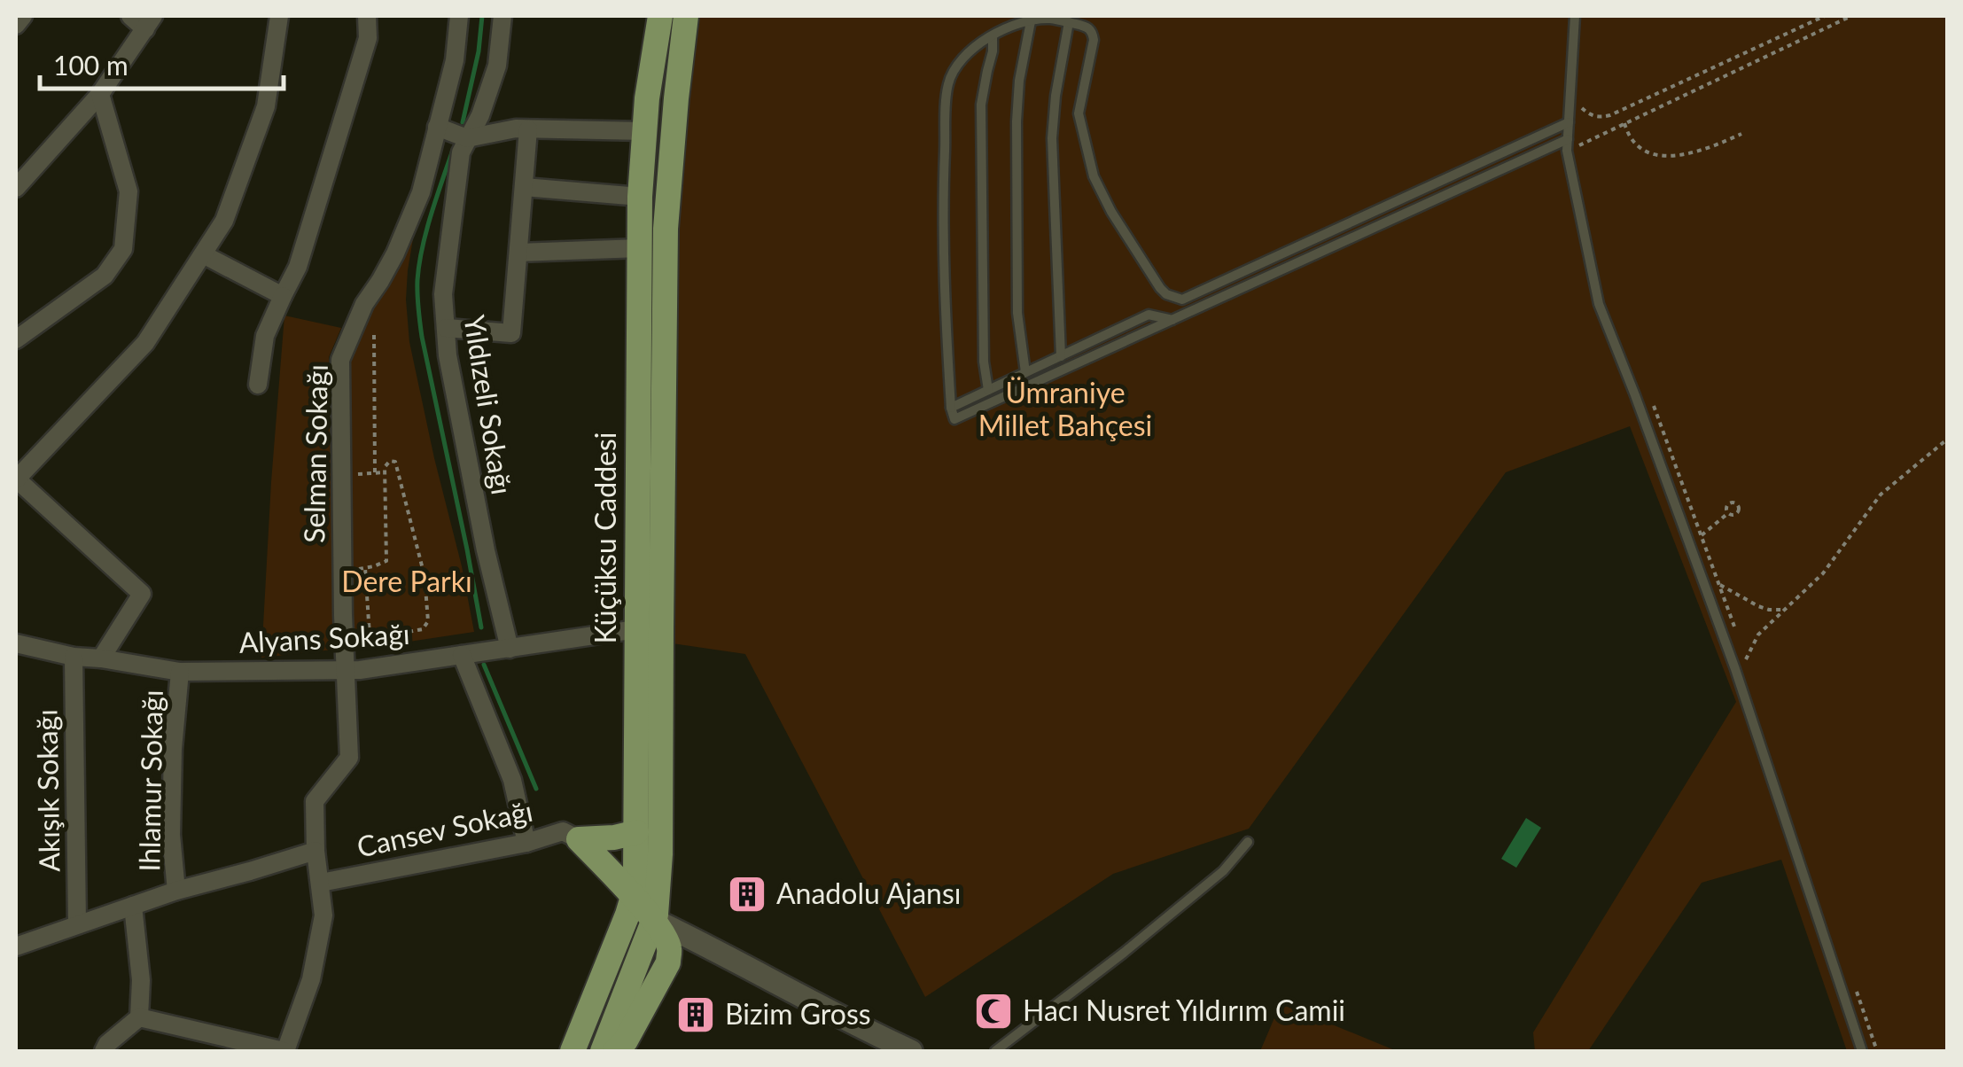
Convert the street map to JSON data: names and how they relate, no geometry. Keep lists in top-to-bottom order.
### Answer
{
  "streets": {
    "main road": ["Küçüksu Caddesi"],
    "street": [
      "Yıldızeli Sokağı",
      "Selman Sokağı",
      "Alyans Sokağı",
      "Ihlamur Sokağı",
      "Akışık Sokağı",
      "Cansev Sokağı"
    ]
  },
  "crossings": [
    ["Yıldızeli Sokağı", "Alyans Sokağı"],
    ["Selman Sokağı", "Alyans Sokağı"],
    ["Selman Sokağı", "Cansev Sokağı"],
    ["Küçüksu Caddesi", "Alyans Sokağı"],
    ["Alyans Sokağı", "Ihlamur Sokağı"],
    ["Alyans Sokağı", "Akışık Sokağı"]
  ],
  "parks": ["Ümraniye Millet Bahçesi", "Dere Parkı"],
  "places": {
    "building": ["Anadolu Ajansı", "Bizim Gross"],
    "mosque": ["Hacı Nusret Yıldırım Camii"]
  },
  "scale_bar": "100 m"
}
